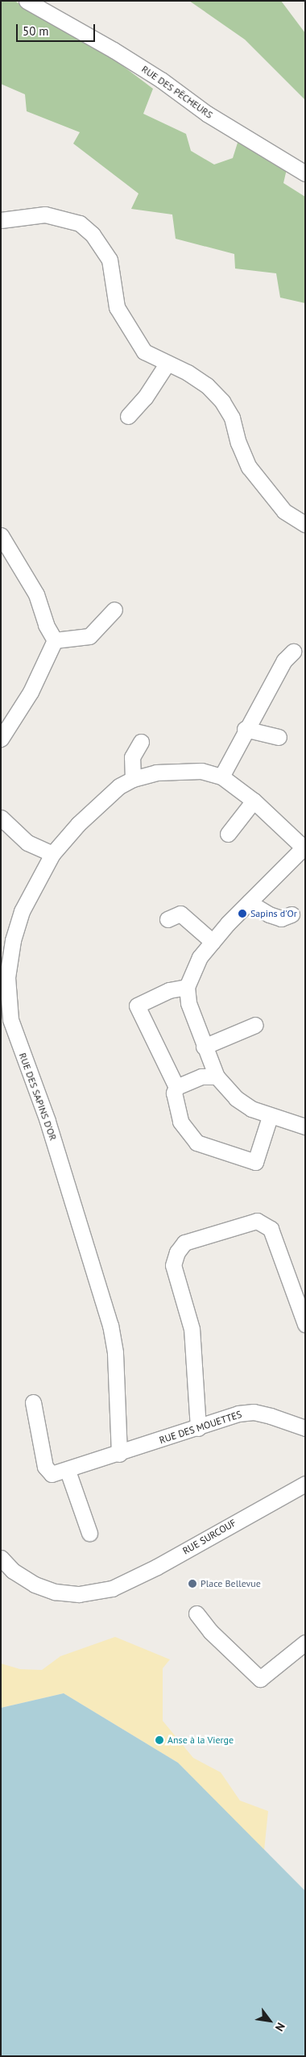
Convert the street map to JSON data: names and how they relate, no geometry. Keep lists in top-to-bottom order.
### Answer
{
  "streets": {
    "street": [
      "RUE DES PÊCHEURS",
      "RUE DES SAPINS D'OR",
      "RUE DES MOUETTES",
      "RUE SURCOUF"
    ]
  },
  "crossings": [
    ["RUE DES SAPINS D'OR", "RUE DES MOUETTES"]
  ],
  "places": ["Sapins d'Or", "Place Bellevue", "Anse à la Vierge"],
  "scale_bar": "50 m",
  "north": "bottom right"
}
